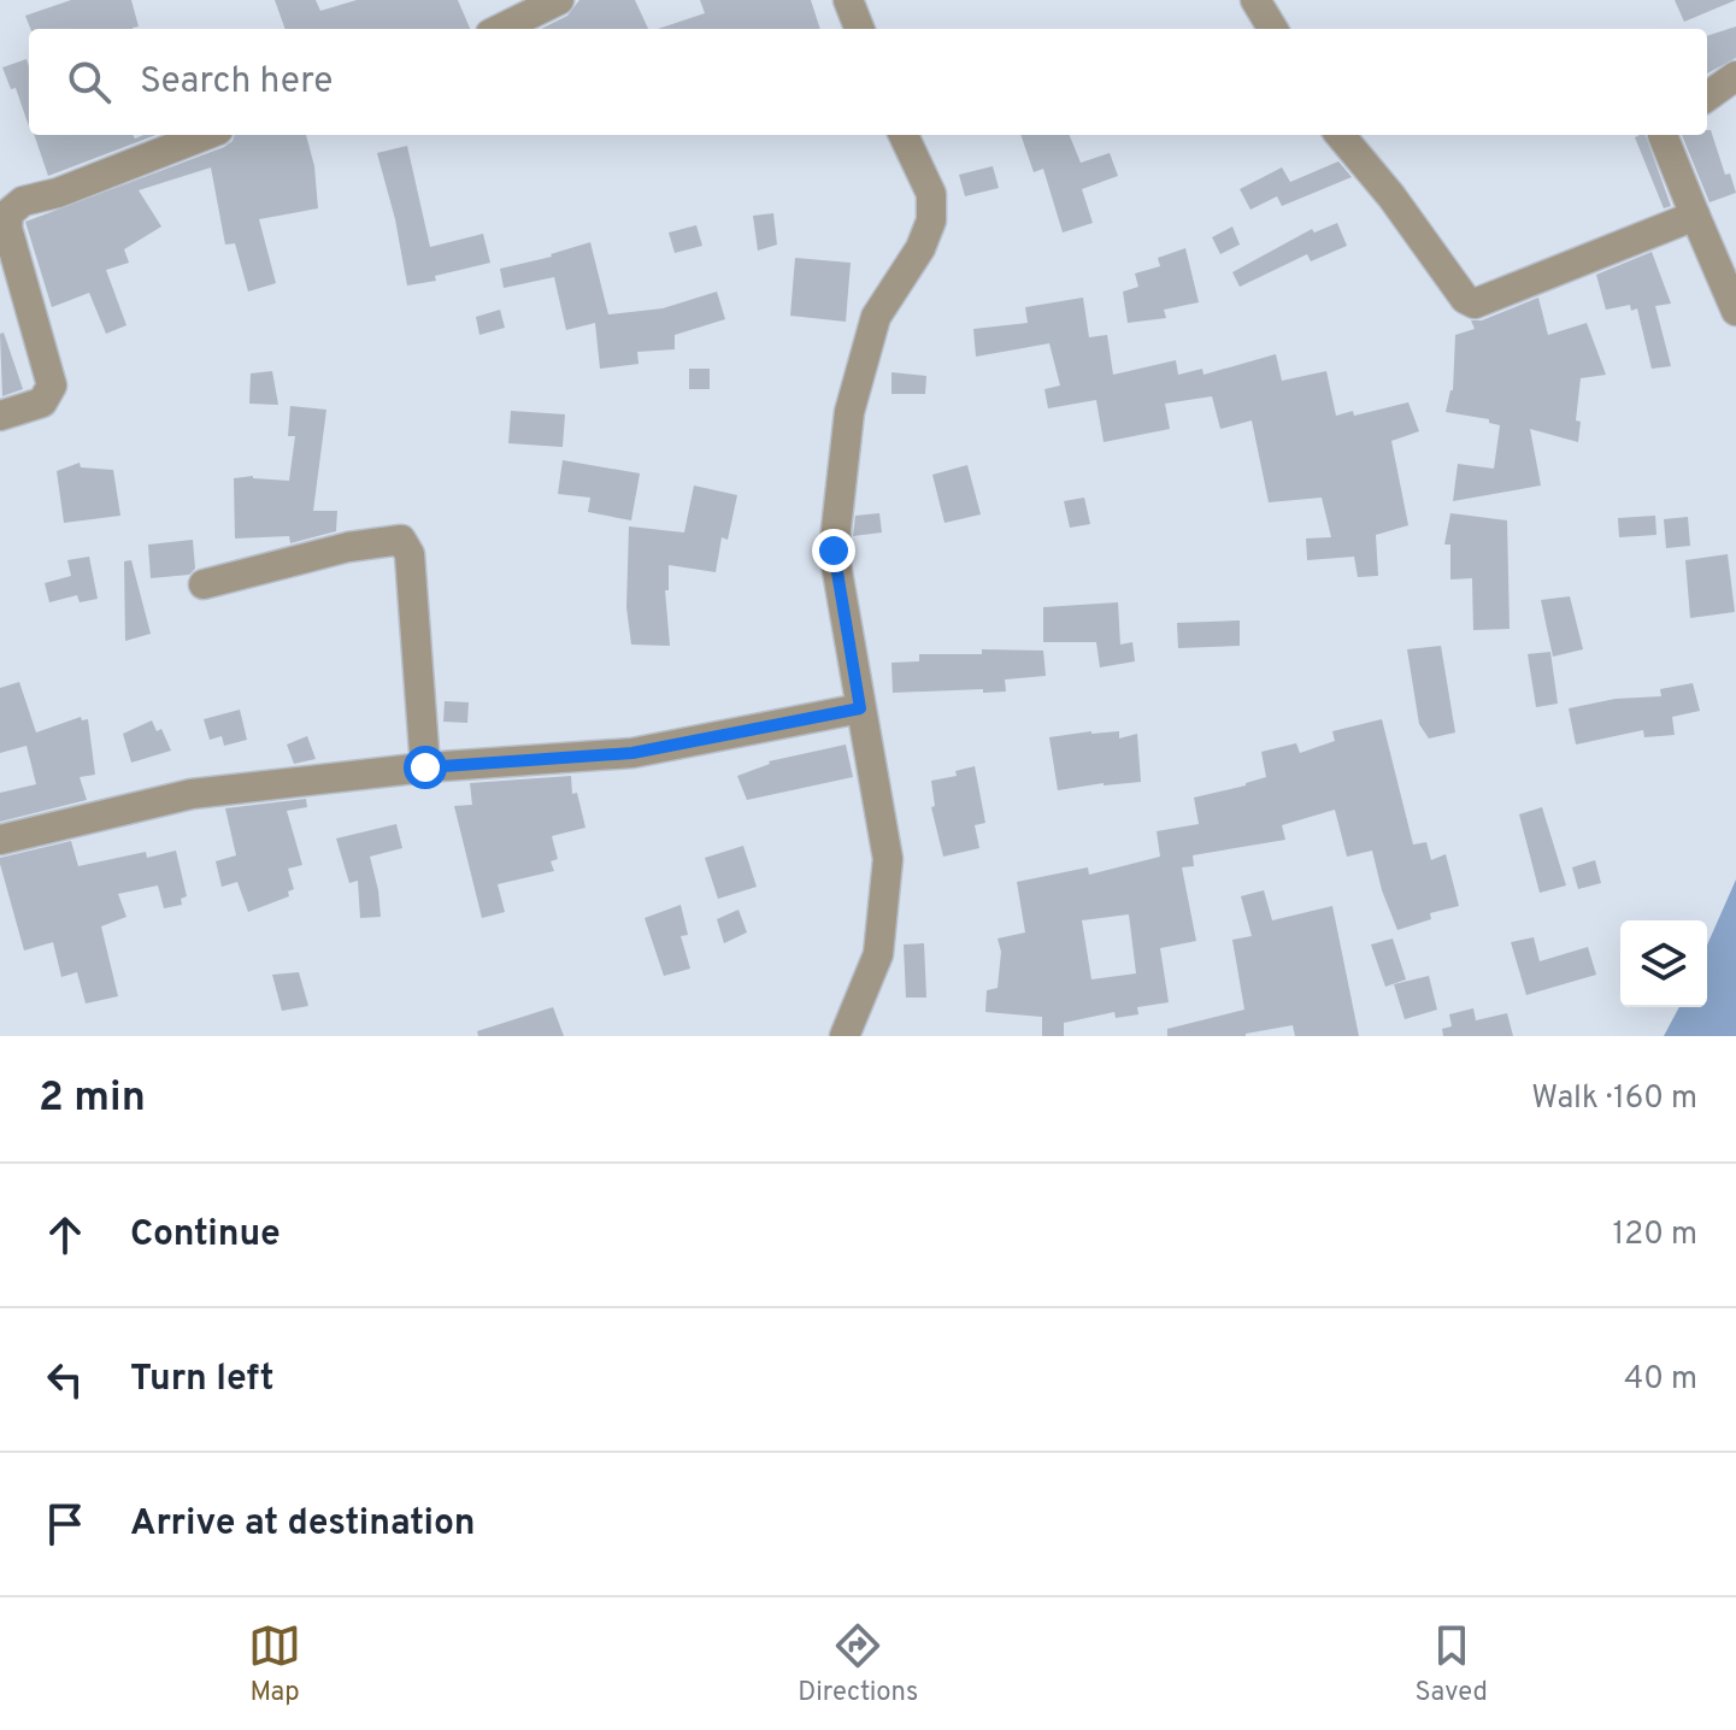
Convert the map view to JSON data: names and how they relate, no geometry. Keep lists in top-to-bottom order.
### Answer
{
  "page": {
    "search": "Search here",
    "heading": ["2 min", "Walk · 160 m"],
    "list": [
      ["Continue", "120 m"],
      ["Turn left", "40 m"],
      "Arrive at destination"
    ],
    "nav": ["Map", "Directions", "Saved"]
  }
}
